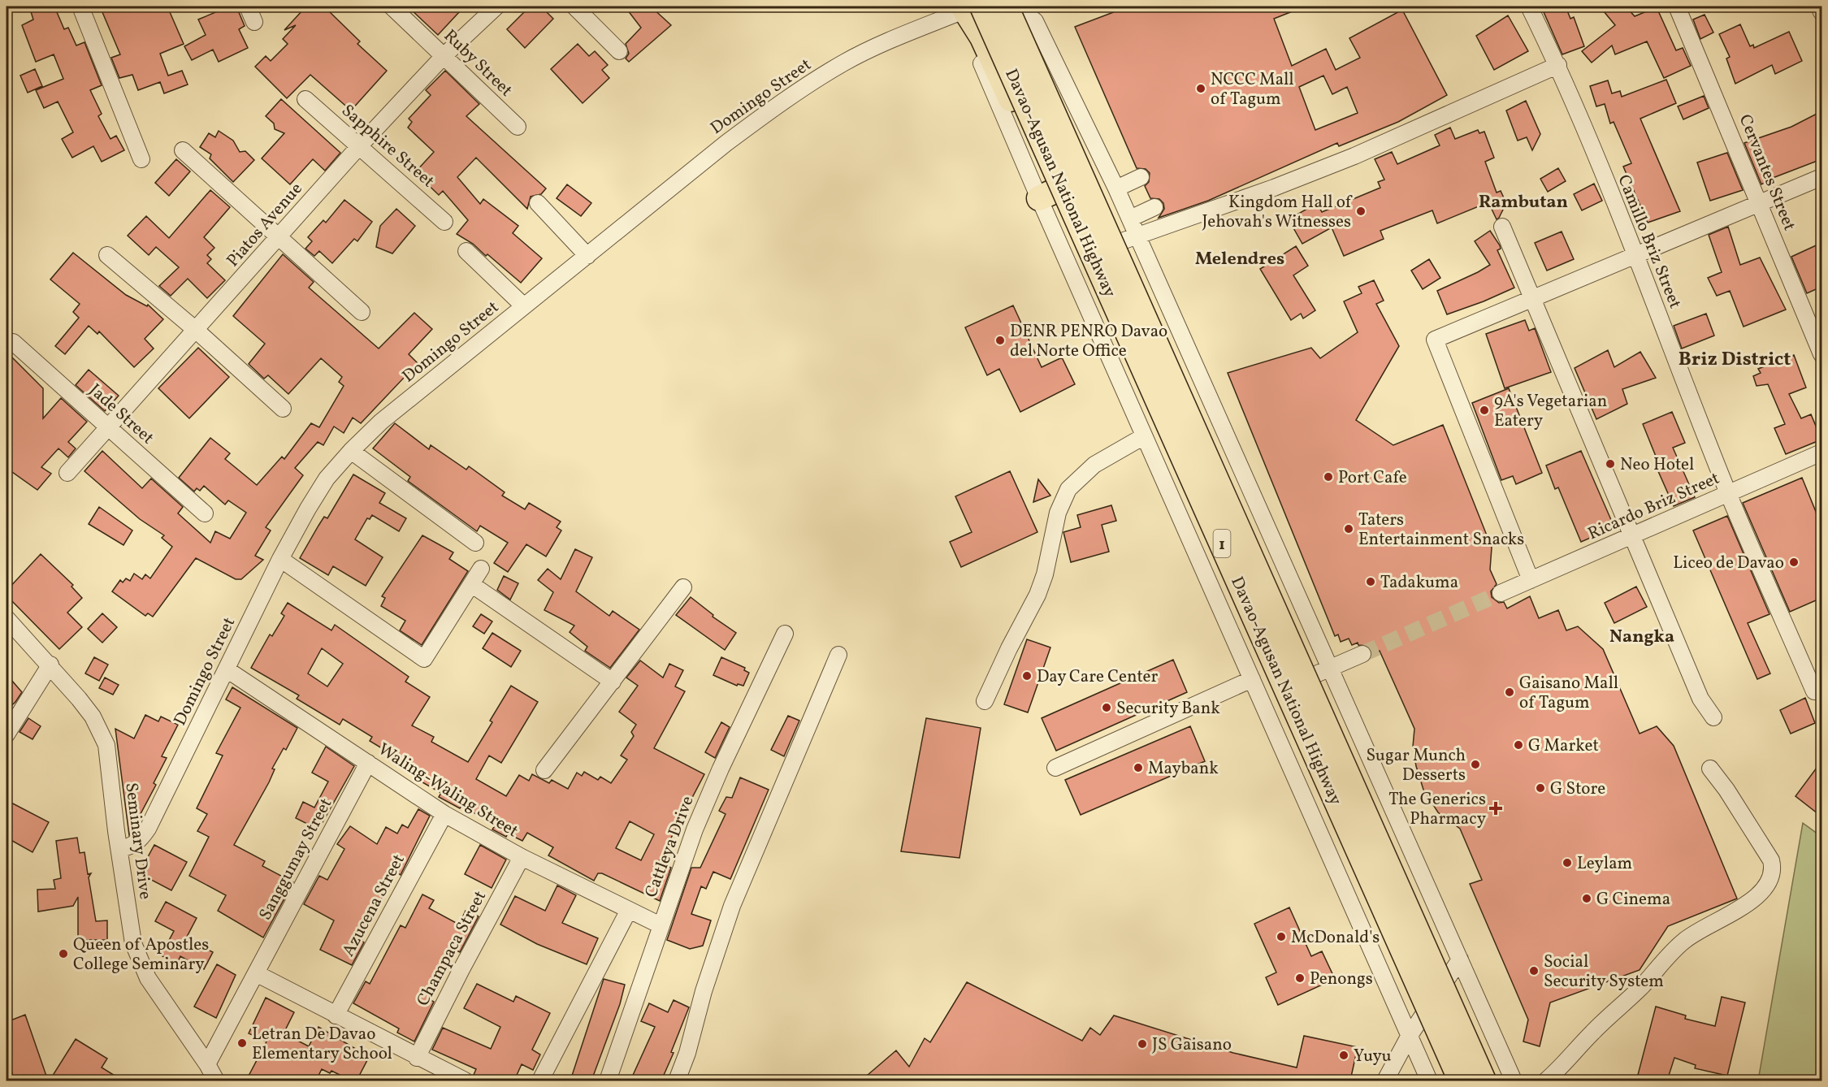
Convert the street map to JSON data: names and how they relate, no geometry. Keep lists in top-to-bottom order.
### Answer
{
  "streets": {
    "highway": ["Davao-Agusan National Highway", "1"],
    "street": [
      "Ruby Street",
      "Domingo Street",
      "Sapphire Street",
      "Cervantes Street",
      "Piatos Avenue",
      "Camillo Briz Street",
      "Jade Street",
      "Ricardo Briz Street",
      "Waling-Waling Street",
      "Seminary Drive",
      "Cattleya Drive",
      "Sanggumay Street",
      "Azucena Street",
      "Champaca Street"
    ]
  },
  "crossings": [
    ["Ruby Street", "Piatos Avenue"],
    ["Domingo Street", "Davao-Agusan National Highway"],
    ["Domingo Street", "Waling-Waling Street"],
    ["Domingo Street", "Seminary Drive"],
    ["Sapphire Street", "Piatos Avenue"],
    ["Piatos Avenue", "Jade Street"],
    ["Camillo Briz Street", "Ricardo Briz Street"],
    ["Waling-Waling Street", "Cattleya Drive"],
    ["Waling-Waling Street", "Sanggumay Street"],
    ["Waling-Waling Street", "Azucena Street"],
    ["Waling-Waling Street", "Champaca Street"],
    ["Seminary Drive", "Sanggumay Street"]
  ],
  "districts": [
    "Rambutan",
    "Melendres",
    "Briz District",
    "Nangka"
  ],
  "places": {
    "other": [
      "NCCC Mall of Tagum",
      "Kingdom Hall of Jehovah's Witnesses",
      "DENR PENRO Davao del Norte Office",
      "9A's Vegetarian Eatery",
      "Neo Hotel",
      "Port Cafe",
      "Taters Entertainment Snacks",
      "Liceo de Davao",
      "Tadakuma",
      "Day Care Center",
      "Gaisano Mall of Tagum",
      "Security Bank",
      "G Market",
      "Sugar Munch Desserts",
      "Maybank",
      "G Store",
      "Leylam",
      "G Cinema",
      "McDonald's",
      "Queen of Apostles College Seminary",
      "Social Security System",
      "Penongs",
      "Letran De Davao Elementary School",
      "JS Gaisano",
      "Yuyu"
    ],
    "health": ["The Generics Pharmacy"]
  }
}
